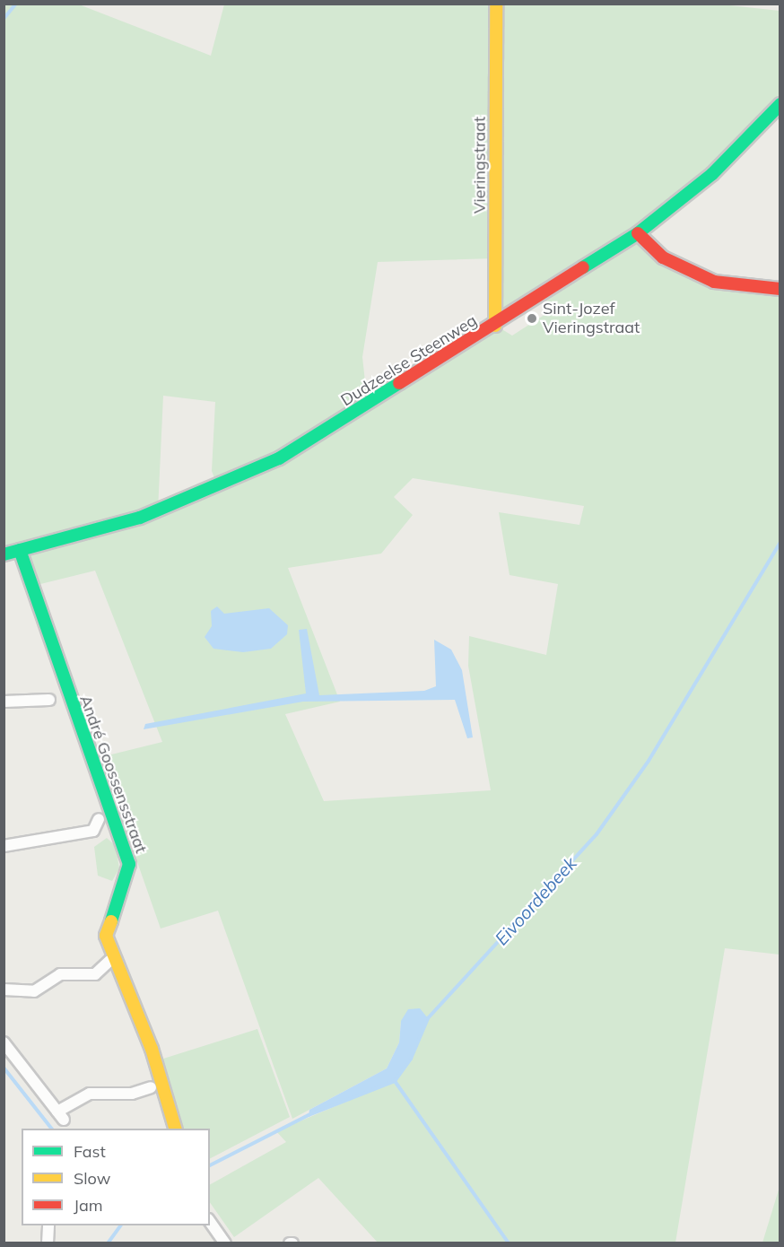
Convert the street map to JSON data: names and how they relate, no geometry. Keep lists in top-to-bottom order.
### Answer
{
  "streets": {
    "street": ["Vieringstraat", "Dudzeelse Steenweg", "André Goossensstraat"]
  },
  "crossings": [
    ["Vieringstraat", "Dudzeelse Steenweg"],
    ["Dudzeelse Steenweg", "André Goossensstraat"]
  ],
  "water": ["Eivoordebeek"],
  "places": ["Sint-Jozef Vieringstraat"],
  "legend": ["Fast", "Slow", "Jam"]
}
